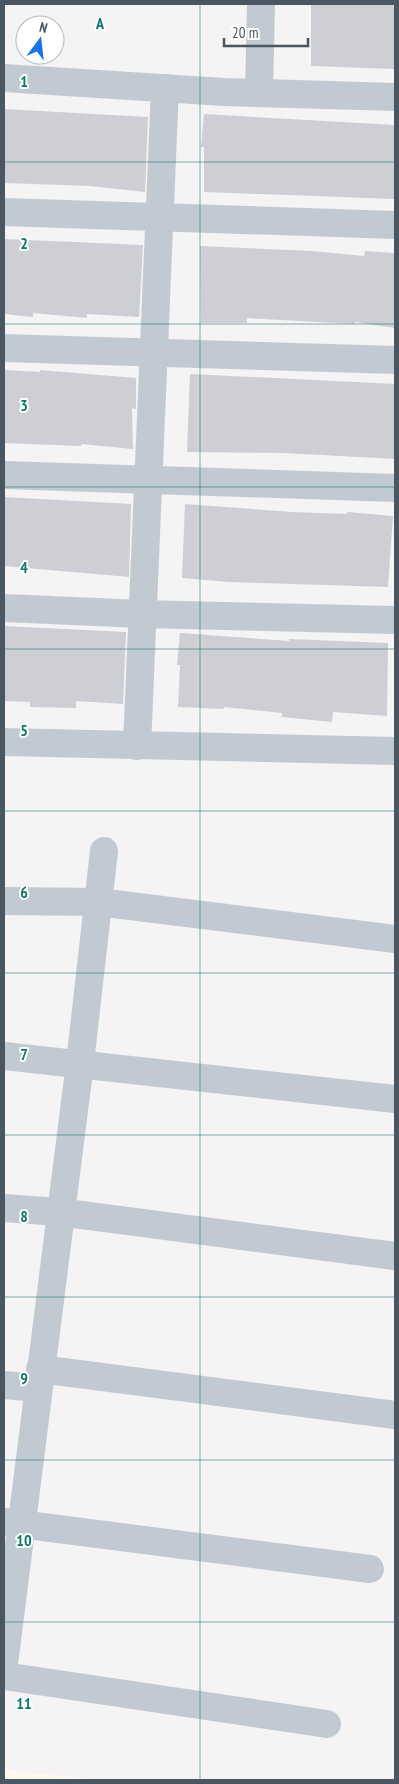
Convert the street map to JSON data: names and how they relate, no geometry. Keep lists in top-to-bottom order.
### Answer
{
  "scale_bar": "20 m",
  "north": "top",
  "grid": {
    "columns": ["A"],
    "rows": [
      "1",
      "2",
      "3",
      "4",
      "5",
      "6",
      "7",
      "8",
      "9",
      "10",
      "11"
    ]
  }
}
